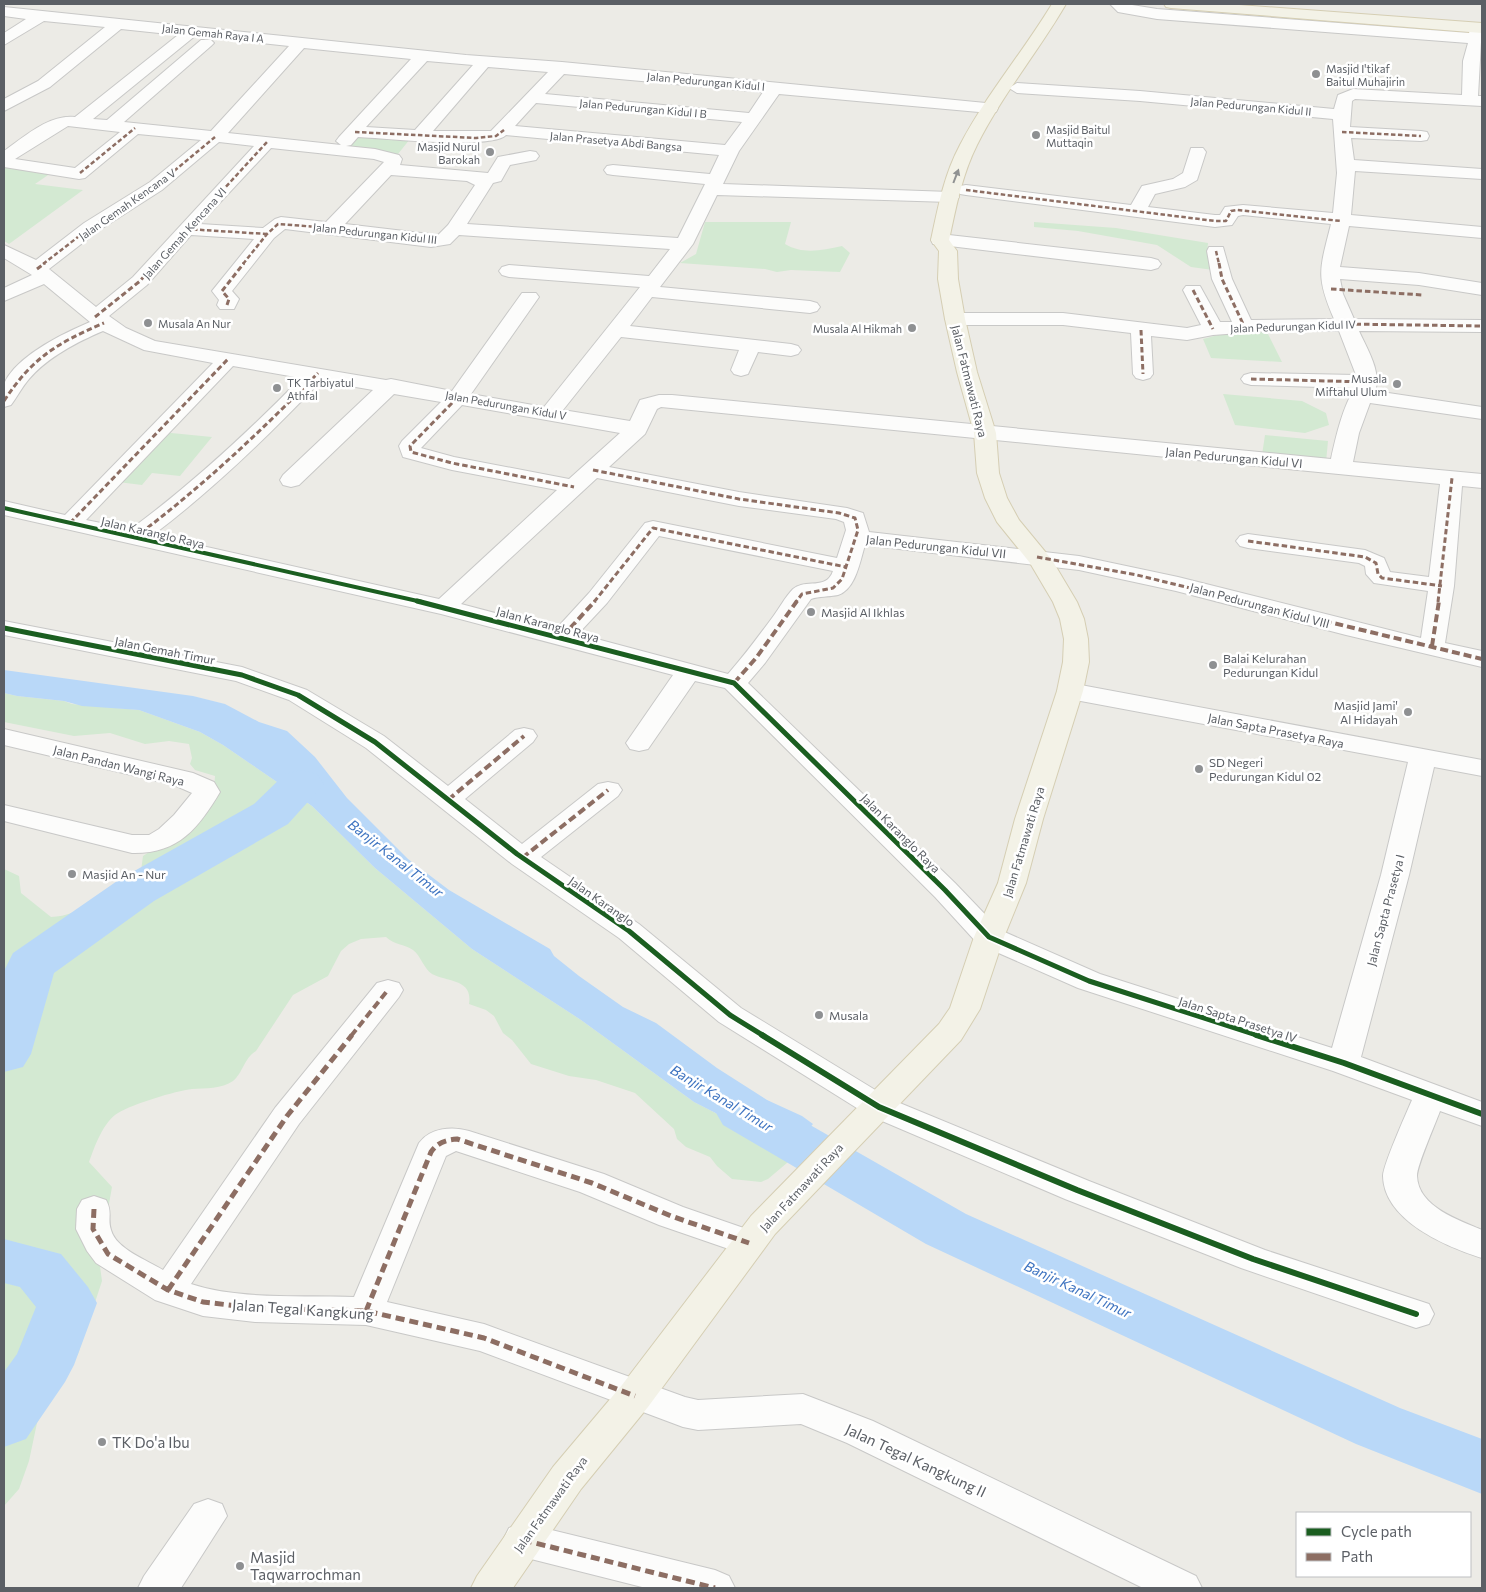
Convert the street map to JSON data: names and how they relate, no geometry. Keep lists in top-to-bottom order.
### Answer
{
  "streets": {
    "main road": ["Jalan Fatmawati Raya"],
    "street": [
      "Jalan Gemah Raya I A",
      "Jalan Pedurungan Kidul I",
      "Jalan Pedurungan Kidul II",
      "Jalan Pedurungan Kidul I B",
      "Jalan Prasetya Abdi Bangsa",
      "Jalan Gemah Kencana V",
      "Jalan Gemah Kencana VI",
      "Jalan Pedurungan Kidul III",
      "Jalan Pedurungan Kidul IV",
      "Jalan Pedurungan Kidul V",
      "Jalan Pedurungan Kidul VI",
      "Jalan Karanglo Raya",
      "Jalan Pedurungan Kidul VII",
      "Jalan Pedurungan Kidul VIII",
      "Jalan Gemah Timur",
      "Jalan Sapta Prasetya Raya",
      "Jalan Pandan Wangi Raya",
      "Jalan Karanglo",
      "Jalan Sapta Prasetya I",
      "Jalan Sapta Prasetya IV",
      "Jalan Tegal Kangkung",
      "Jalan Tegal Kangkung II"
    ]
  },
  "crossings": [
    ["Jalan Gemah Raya I A", "Jalan Pedurungan Kidul I"],
    ["Jalan Gemah Raya I A", "Jalan Gemah Kencana V"],
    ["Jalan Pedurungan Kidul I", "Jalan Fatmawati Raya"],
    ["Jalan Pedurungan Kidul II", "Jalan Fatmawati Raya"],
    ["Jalan Gemah Kencana V", "Jalan Pedurungan Kidul V"],
    ["Jalan Gemah Kencana VI", "Jalan Pedurungan Kidul III"],
    ["Jalan Gemah Kencana VI", "Jalan Pedurungan Kidul V"],
    ["Jalan Pedurungan Kidul IV", "Jalan Fatmawati Raya"],
    ["Jalan Fatmawati Raya", "Jalan Pedurungan Kidul VI"],
    ["Jalan Fatmawati Raya", "Jalan Karanglo Raya"],
    ["Jalan Fatmawati Raya", "Jalan Pedurungan Kidul VII"],
    ["Jalan Fatmawati Raya", "Jalan Pedurungan Kidul VIII"],
    ["Jalan Fatmawati Raya", "Jalan Sapta Prasetya Raya"],
    ["Jalan Fatmawati Raya", "Jalan Karanglo"],
    ["Jalan Fatmawati Raya", "Jalan Sapta Prasetya IV"],
    ["Jalan Fatmawati Raya", "Jalan Tegal Kangkung"],
    ["Jalan Fatmawati Raya", "Jalan Tegal Kangkung II"],
    ["Jalan Karanglo Raya", "Jalan Pedurungan Kidul VII"],
    ["Jalan Karanglo Raya", "Jalan Sapta Prasetya IV"],
    ["Jalan Pedurungan Kidul VII", "Jalan Pedurungan Kidul VIII"],
    ["Jalan Gemah Timur", "Jalan Karanglo"],
    ["Jalan Sapta Prasetya Raya", "Jalan Sapta Prasetya I"],
    ["Jalan Sapta Prasetya I", "Jalan Sapta Prasetya IV"],
    ["Jalan Tegal Kangkung", "Jalan Tegal Kangkung II"]
  ],
  "water": ["Banjir Kanal Timur"],
  "places": [
    "Masjid I'tikaf Baitul Muhajirin",
    "Masjid Baitul Muttaqin",
    "Masjid Nurul Barokah",
    "Musala An Nur",
    "Musala Al Hikmah",
    "Musala Miftahul Ulum",
    "TK Tarbiyatul Athfal",
    "Masjid Al Ikhlas",
    "Balai Kelurahan Pedurungan Kidul",
    "Masjid Jami' Al Hidayah",
    "SD Negeri Pedurungan Kidul 02",
    "Masjid An - Nur",
    "Musala",
    "TK Do'a Ibu",
    "Masjid Taqwarrochman"
  ],
  "legend": ["Cycle path", "Path"]
}
